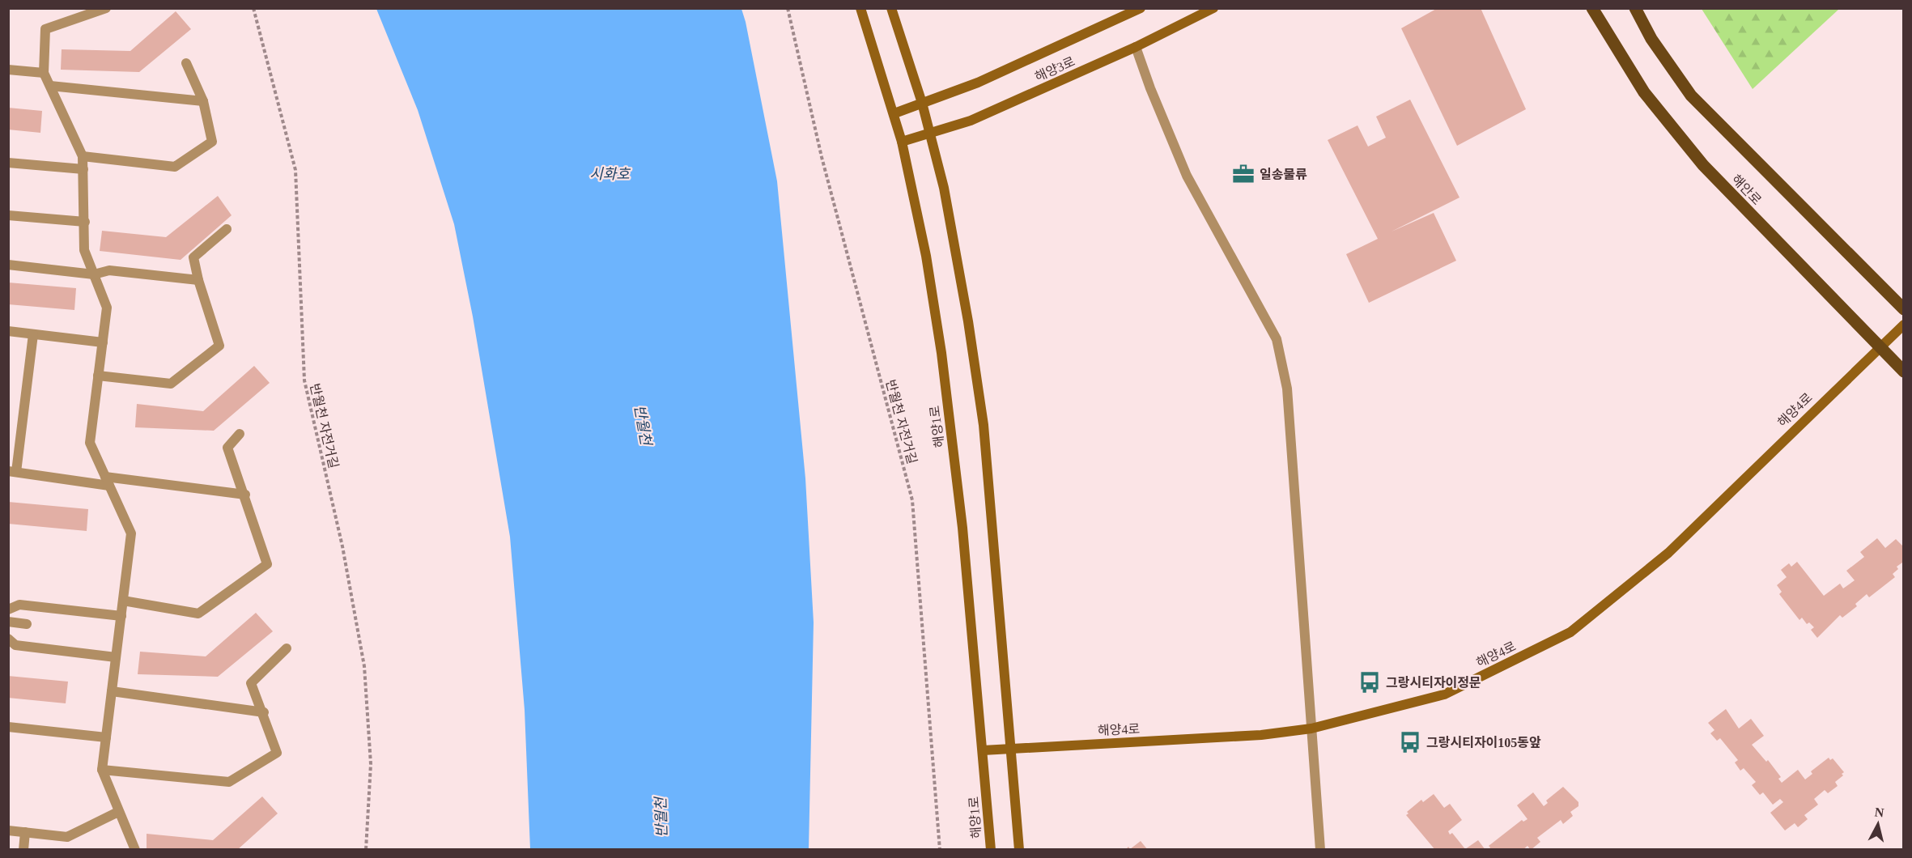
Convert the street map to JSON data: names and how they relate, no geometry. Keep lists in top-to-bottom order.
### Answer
{
  "streets": {
    "main road": ["해안로"],
    "street": ["해양3로", "해양4로", "해양1로"],
    "path": ["반월천 자전거길"]
  },
  "crossings": [
    ["해양3로", "해양1로"],
    ["해안로", "해양4로"],
    ["해양4로", "해양1로"]
  ],
  "water": ["시화호", "반월천"],
  "places": {
    "office": ["일송물류"],
    "bus stop": ["그랑시티자이정문", "그랑시티자이105동앞"]
  },
  "north": "top"
}
